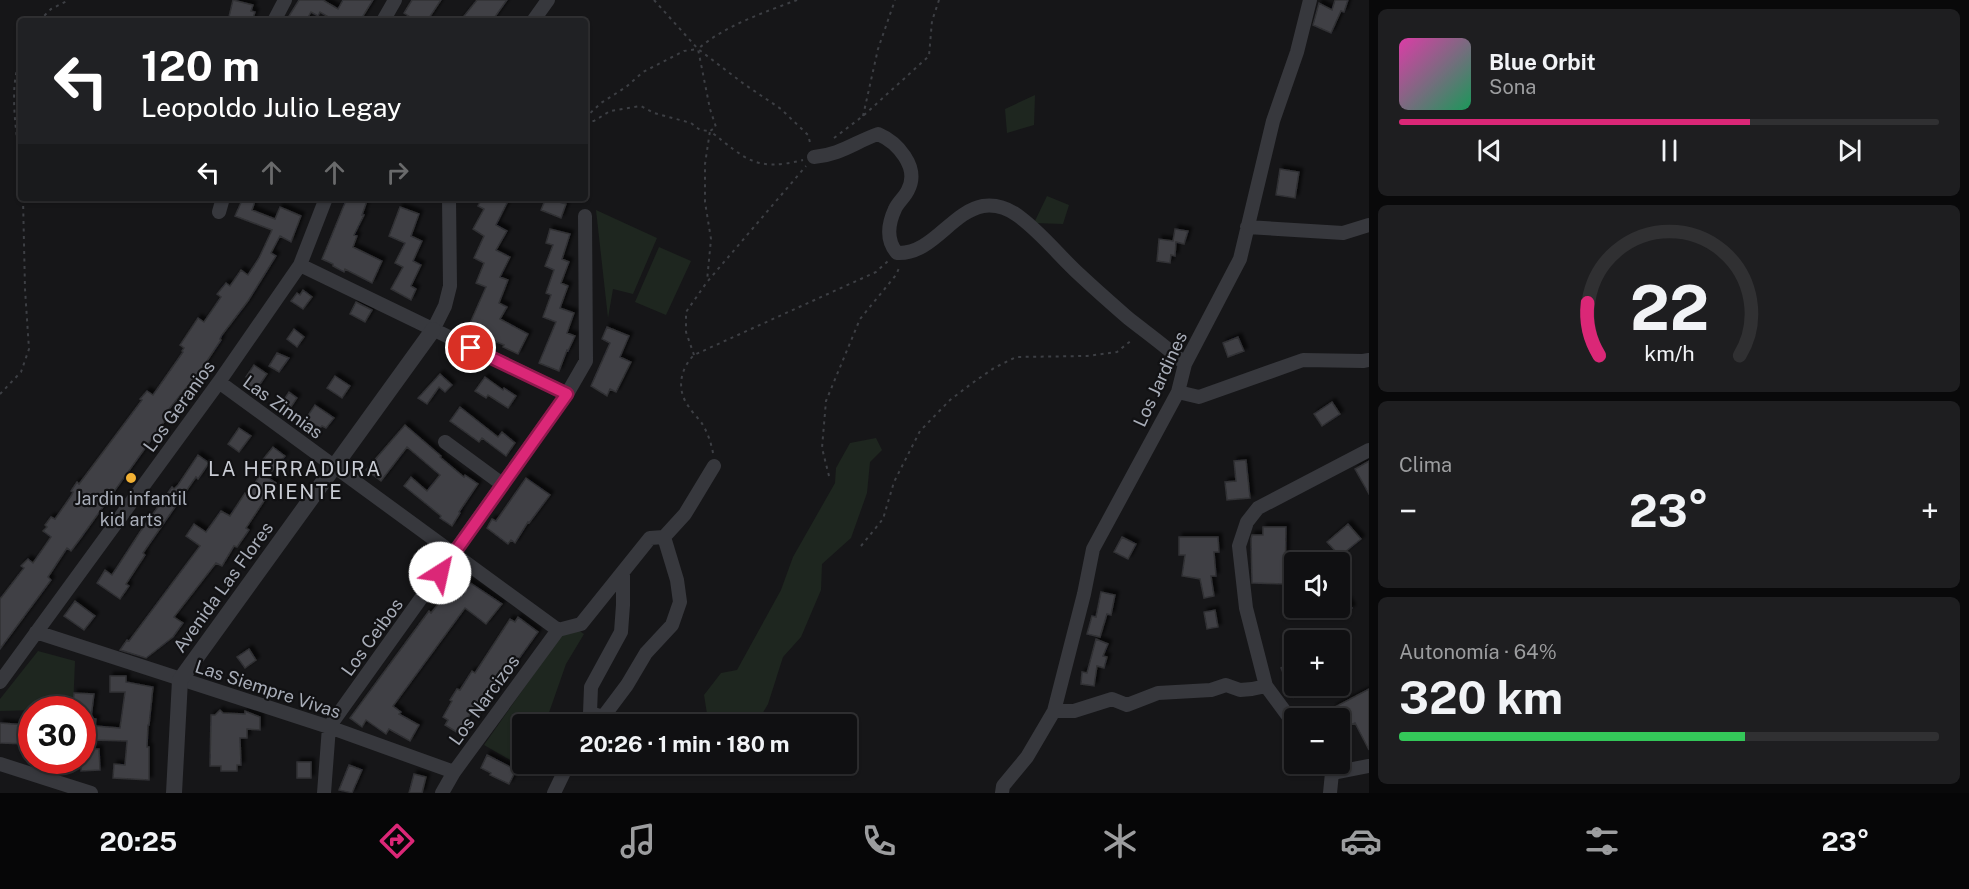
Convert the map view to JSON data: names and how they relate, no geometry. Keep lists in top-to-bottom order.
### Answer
{
  "streets": {
    "street": [
      "Los Jardines",
      "Los Geranios",
      "Las Zinnias",
      "Avenida Las Flores",
      "Los Ceibos",
      "Las Siempre Vivas",
      "Los Narcizos"
    ]
  },
  "crossings": [
    ["Los Geranios", "Las Zinnias"],
    ["Los Geranios", "Las Siempre Vivas"],
    ["Las Zinnias", "Avenida Las Flores"],
    ["Las Zinnias", "Los Ceibos"],
    ["Las Zinnias", "Los Narcizos"],
    ["Avenida Las Flores", "Las Siempre Vivas"],
    ["Los Ceibos", "Las Siempre Vivas"],
    ["Las Siempre Vivas", "Los Narcizos"]
  ],
  "districts": ["LA HERRADURA ORIENTE"],
  "places": ["Jardin infantil kid arts"],
  "page": {
    "turn": ["120 m", "Leopoldo Julio Legay"],
    "song": ["Blue Orbit", "Sona"],
    "tile": [
      "Clima",
      ["Autonomía · 64%", "320 km"]
    ],
    "heat": ["−", "23°", "+"],
    "map_buttons": ["+", "−"],
    "limit": "30",
    "trip": "20:26 · 1 min · 180 m",
    "tabs": ["20:25", "23°"],
    "gauge": ["22", "km/h"]
  }
}
